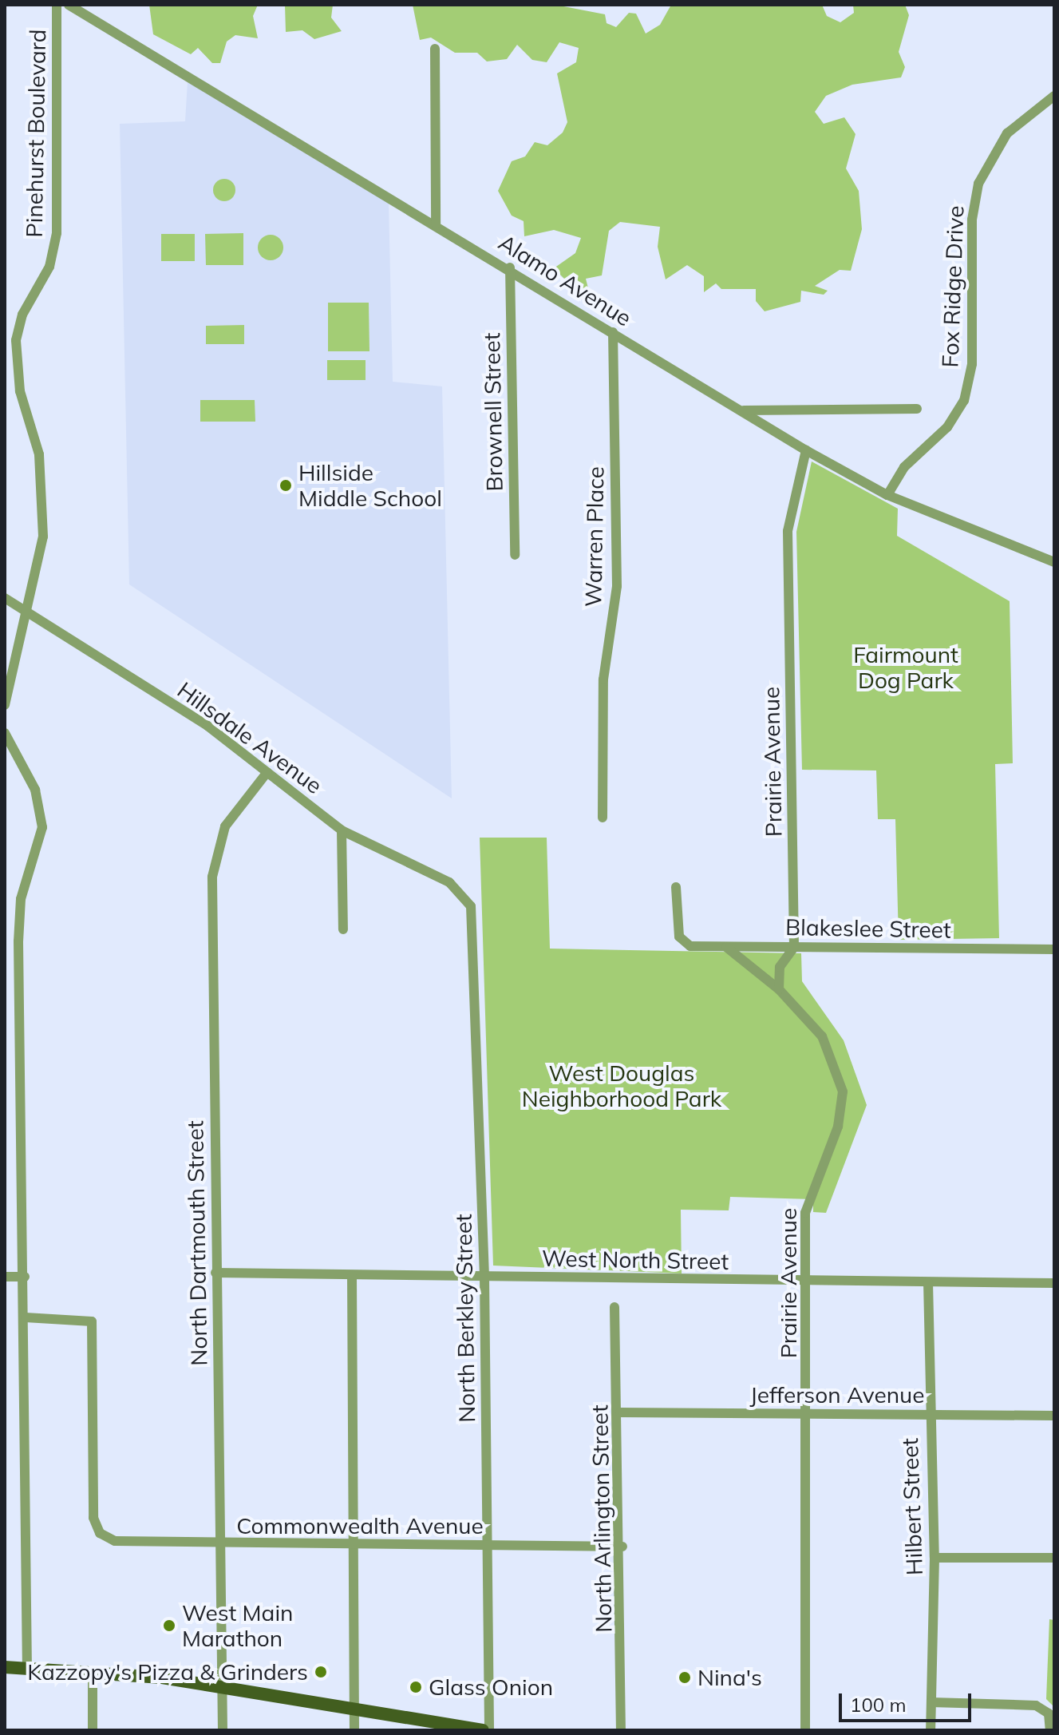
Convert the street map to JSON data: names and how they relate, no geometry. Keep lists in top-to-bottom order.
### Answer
{
  "streets": {
    "street": [
      "Pinehurst Boulevard",
      "Alamo Avenue",
      "Fox Ridge Drive",
      "Brownell Street",
      "Warren Place",
      "Hillsdale Avenue",
      "Prairie Avenue",
      "Blakeslee Street",
      "North Dartmouth Street",
      "West North Street",
      "North Berkley Street",
      "Jefferson Avenue",
      "Hilbert Street",
      "North Arlington Street",
      "Commonwealth Avenue"
    ]
  },
  "crossings": [
    ["Pinehurst Boulevard", "Hillsdale Avenue"],
    ["Alamo Avenue", "Fox Ridge Drive"],
    ["Alamo Avenue", "Brownell Street"],
    ["Alamo Avenue", "Warren Place"],
    ["Alamo Avenue", "Prairie Avenue"],
    ["Hillsdale Avenue", "North Dartmouth Street"],
    ["Hillsdale Avenue", "North Berkley Street"],
    ["Prairie Avenue", "Blakeslee Street"],
    ["Prairie Avenue", "West North Street"],
    ["Prairie Avenue", "Jefferson Avenue"],
    ["North Dartmouth Street", "West North Street"],
    ["North Dartmouth Street", "Commonwealth Avenue"],
    ["West North Street", "North Berkley Street"],
    ["West North Street", "Hilbert Street"],
    ["North Berkley Street", "Commonwealth Avenue"],
    ["Jefferson Avenue", "Hilbert Street"],
    ["Jefferson Avenue", "North Arlington Street"],
    ["North Arlington Street", "Commonwealth Avenue"]
  ],
  "parks": ["Fairmount Dog Park", "West Douglas Neighborhood Park"],
  "places": [
    "Hillside Middle School",
    "West Main Marathon",
    "Kazzopy's Pizza & Grinders",
    "Nina's",
    "Glass Onion"
  ],
  "scale_bar": "100 m"
}
